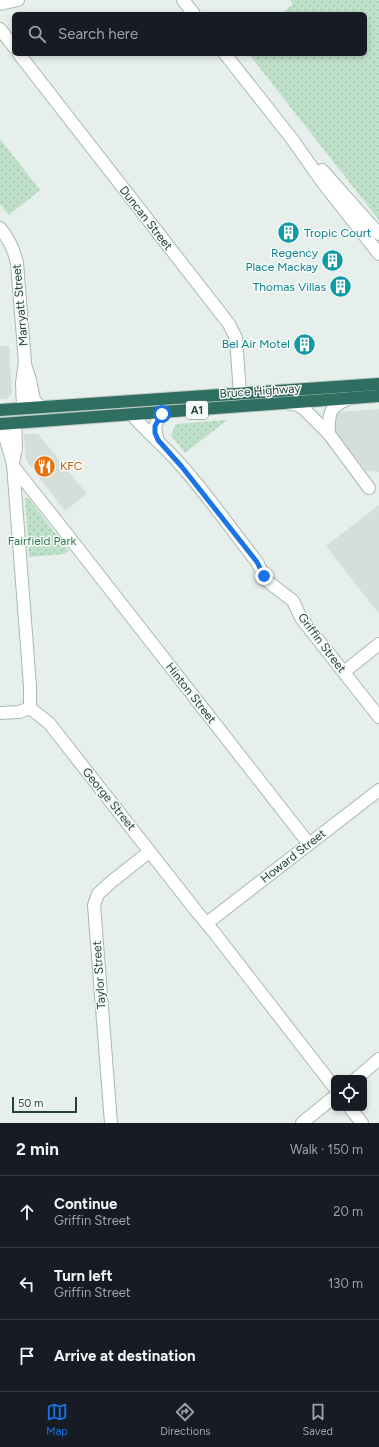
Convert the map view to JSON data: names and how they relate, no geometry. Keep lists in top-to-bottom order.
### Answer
{
  "streets": {
    "highway": ["Bruce Highway", "A1"],
    "street": [
      "Duncan Street",
      "Marryatt Street",
      "Griffin Street",
      "Hinton Street",
      "George Street",
      "Howard Street",
      "Taylor Street"
    ]
  },
  "crossings": [
    ["Duncan Street", "Bruce Highway"],
    ["Marryatt Street", "Bruce Highway"],
    ["Bruce Highway", "Griffin Street"],
    ["Hinton Street", "Howard Street"],
    ["George Street", "Howard Street"],
    ["George Street", "Taylor Street"]
  ],
  "parks": ["Fairfield Park"],
  "places": {
    "building": [
      "Tropic Court",
      "Regency Place Mackay",
      "Thomas Villas",
      "Bel Air Motel"
    ],
    "restaurant": ["KFC"]
  },
  "scale_bar": "50 m",
  "page": {
    "search": "Search here",
    "scale": "50 m",
    "heading": ["2 min", "Walk · 150 m"],
    "list": [
      ["Continue", "Griffin Street", "20 m"],
      ["Turn left", "Griffin Street", "130 m"],
      "Arrive at destination"
    ],
    "nav": ["Map", "Directions", "Saved"]
  }
}
